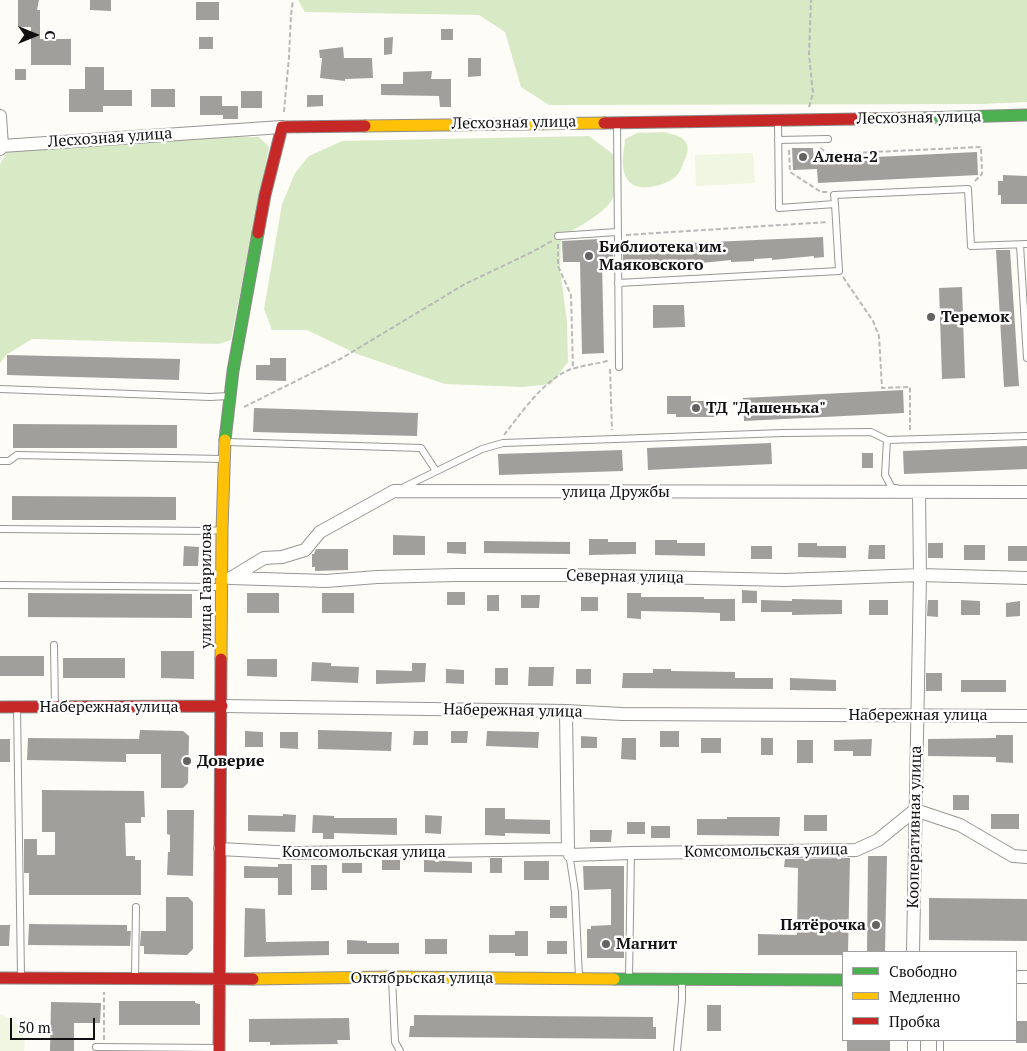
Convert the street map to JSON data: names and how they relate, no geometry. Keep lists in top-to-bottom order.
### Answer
{
  "streets": {
    "street": [
      "Лесхозная улица",
      "улица Дружбы",
      "Северная улица",
      "улица Гаврилова",
      "Набережная улица",
      "Кооперативная улица",
      "Комсомольская улица",
      "Октябрьская улица"
    ]
  },
  "crossings": [
    ["Лесхозная улица", "улица Гаврилова"],
    ["улица Дружбы", "Северная улица"],
    ["улица Дружбы", "улица Гаврилова"],
    ["улица Дружбы", "Кооперативная улица"],
    ["Северная улица", "улица Гаврилова"],
    ["Северная улица", "Кооперативная улица"],
    ["улица Гаврилова", "Набережная улица"],
    ["улица Гаврилова", "Комсомольская улица"],
    ["улица Гаврилова", "Октябрьская улица"],
    ["Набережная улица", "Кооперативная улица"],
    ["Кооперативная улица", "Комсомольская улица"]
  ],
  "places": [
    "Алена-2",
    "Библиотека им. Маяковского",
    "Теремок",
    "ТД \"Дашенька\"",
    "Доверие",
    "Пятёрочка",
    "Магнит"
  ],
  "legend": ["Свободно", "Медленно", "Пробка"],
  "scale_bar": "50 m",
  "north": "right"
}
